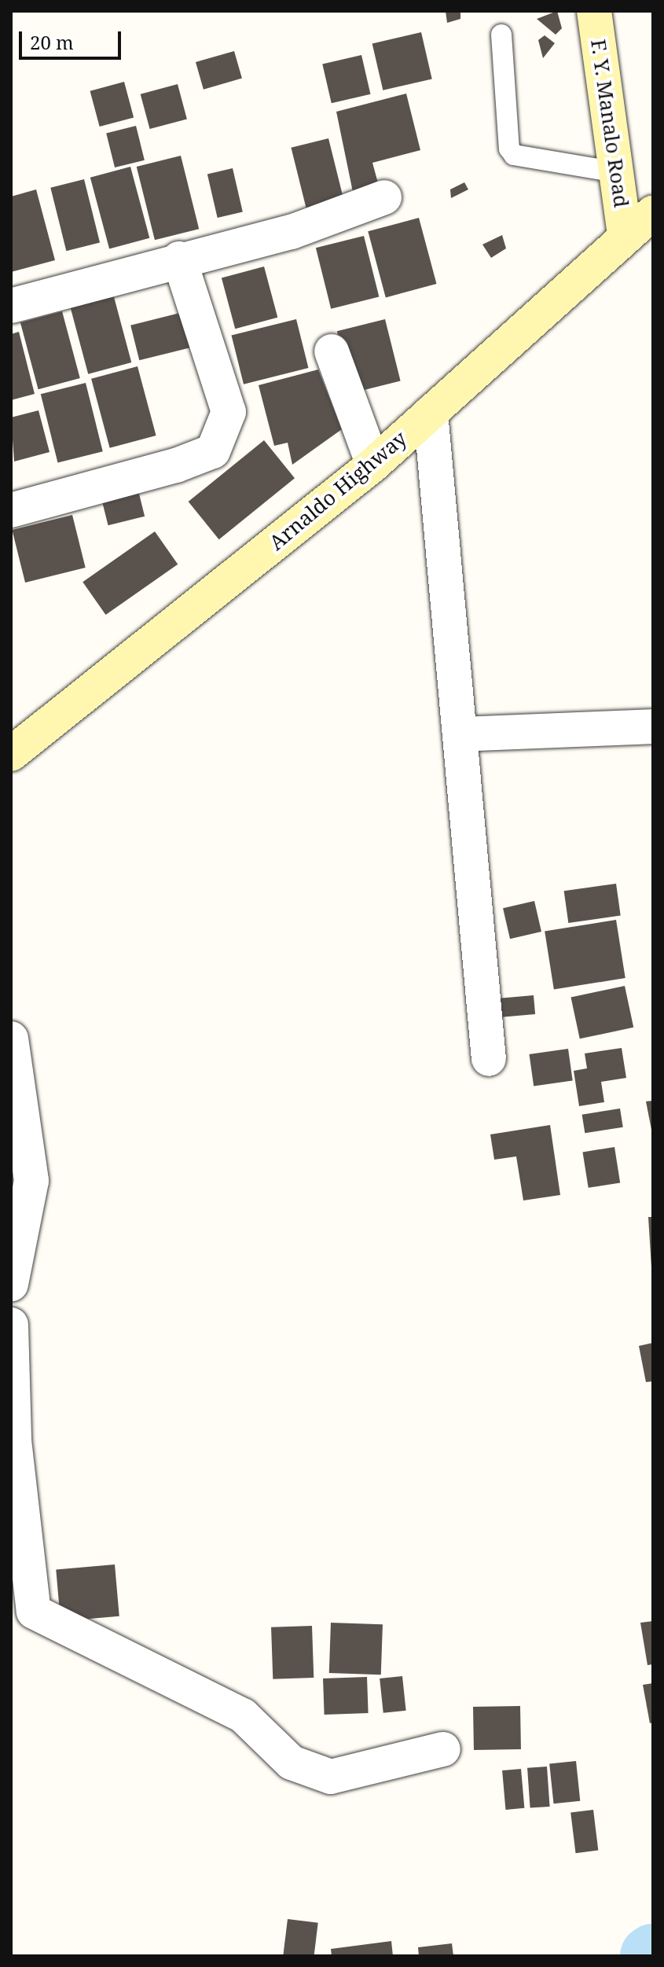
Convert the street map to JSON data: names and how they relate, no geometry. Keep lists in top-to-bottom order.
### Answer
{
  "streets": {
    "main road": ["F. Y. Manalo Road", "Arnaldo Highway"]
  },
  "crossings": [
    ["F. Y. Manalo Road", "Arnaldo Highway"]
  ],
  "scale_bar": "20 m"
}
